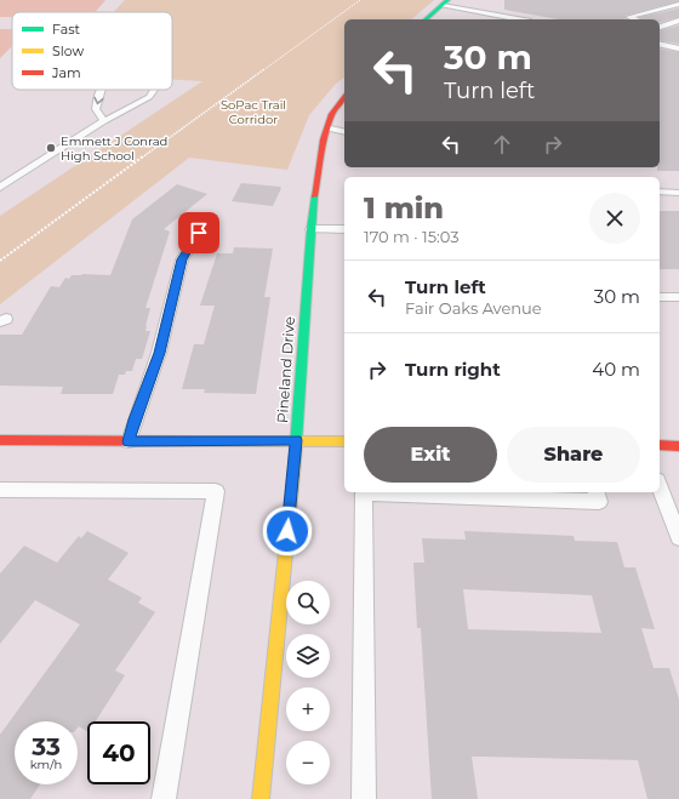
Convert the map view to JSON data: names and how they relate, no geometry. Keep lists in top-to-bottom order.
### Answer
{
  "streets": {
    "street": ["Pineland Drive"]
  },
  "parks": ["SoPac Trail Corridor"],
  "places": ["Emmett J Conrad High School"],
  "legend": ["Fast", "Slow", "Jam"],
  "page": {
    "turn": ["30 m", "Turn left"],
    "heading": ["1 min", "170 m · 15:03"],
    "list": [
      {
        "name": "Turn left",
        "note": "Fair Oaks Avenue",
        "value": "30 m"
      },
      {
        "name": "Turn right",
        "value": "40 m"
      }
    ],
    "buttons": ["Exit", "Share"],
    "map_buttons": ["+", "−"],
    "speed": "33 km/h",
    "limit": "40"
  }
}
